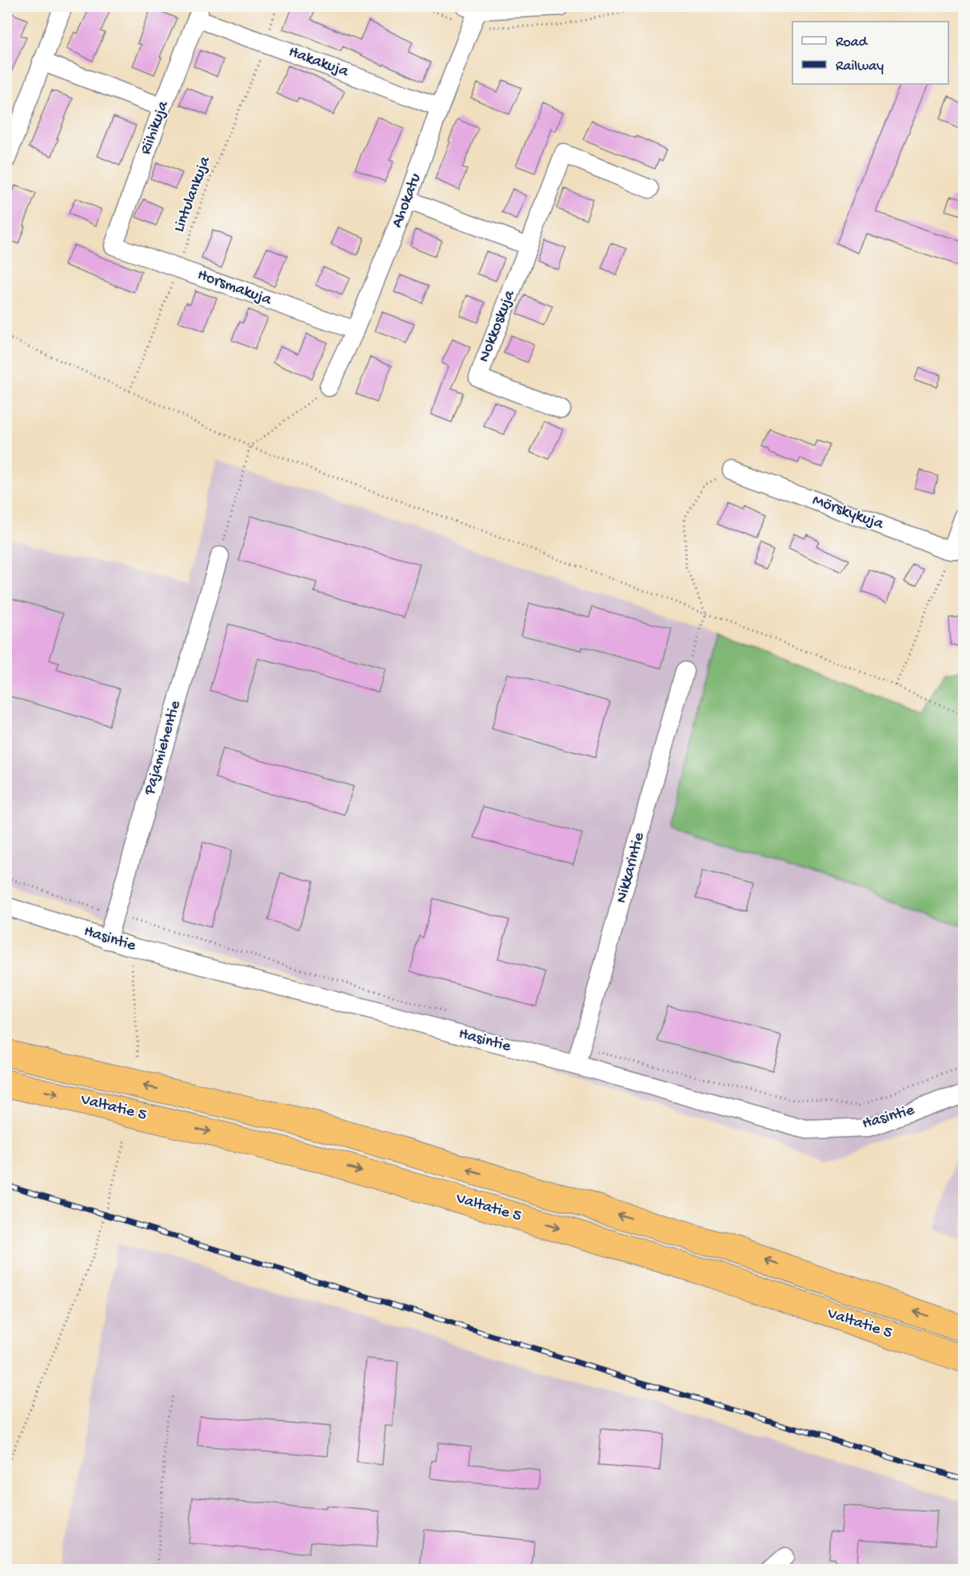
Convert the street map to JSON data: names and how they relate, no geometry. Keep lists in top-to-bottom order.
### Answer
{
  "streets": {
    "highway": ["Valtatie 5"],
    "street": [
      "Hakakuja",
      "Riihikuja",
      "Ahokatu",
      "Horsmakuja",
      "Nokkoskuja",
      "Mörskykuja",
      "Pajamiehentie",
      "Nikkarintie",
      "Hasintie"
    ],
    "path": ["Lintulankuja"]
  },
  "crossings": [
    ["Hakakuja", "Riihikuja"],
    ["Hakakuja", "Lintulankuja"],
    ["Hakakuja", "Ahokatu"],
    ["Riihikuja", "Horsmakuja"],
    ["Lintulankuja", "Horsmakuja"],
    ["Ahokatu", "Horsmakuja"],
    ["Pajamiehentie", "Hasintie"],
    ["Nikkarintie", "Hasintie"]
  ],
  "legend": ["Road", "Railway"]
}
